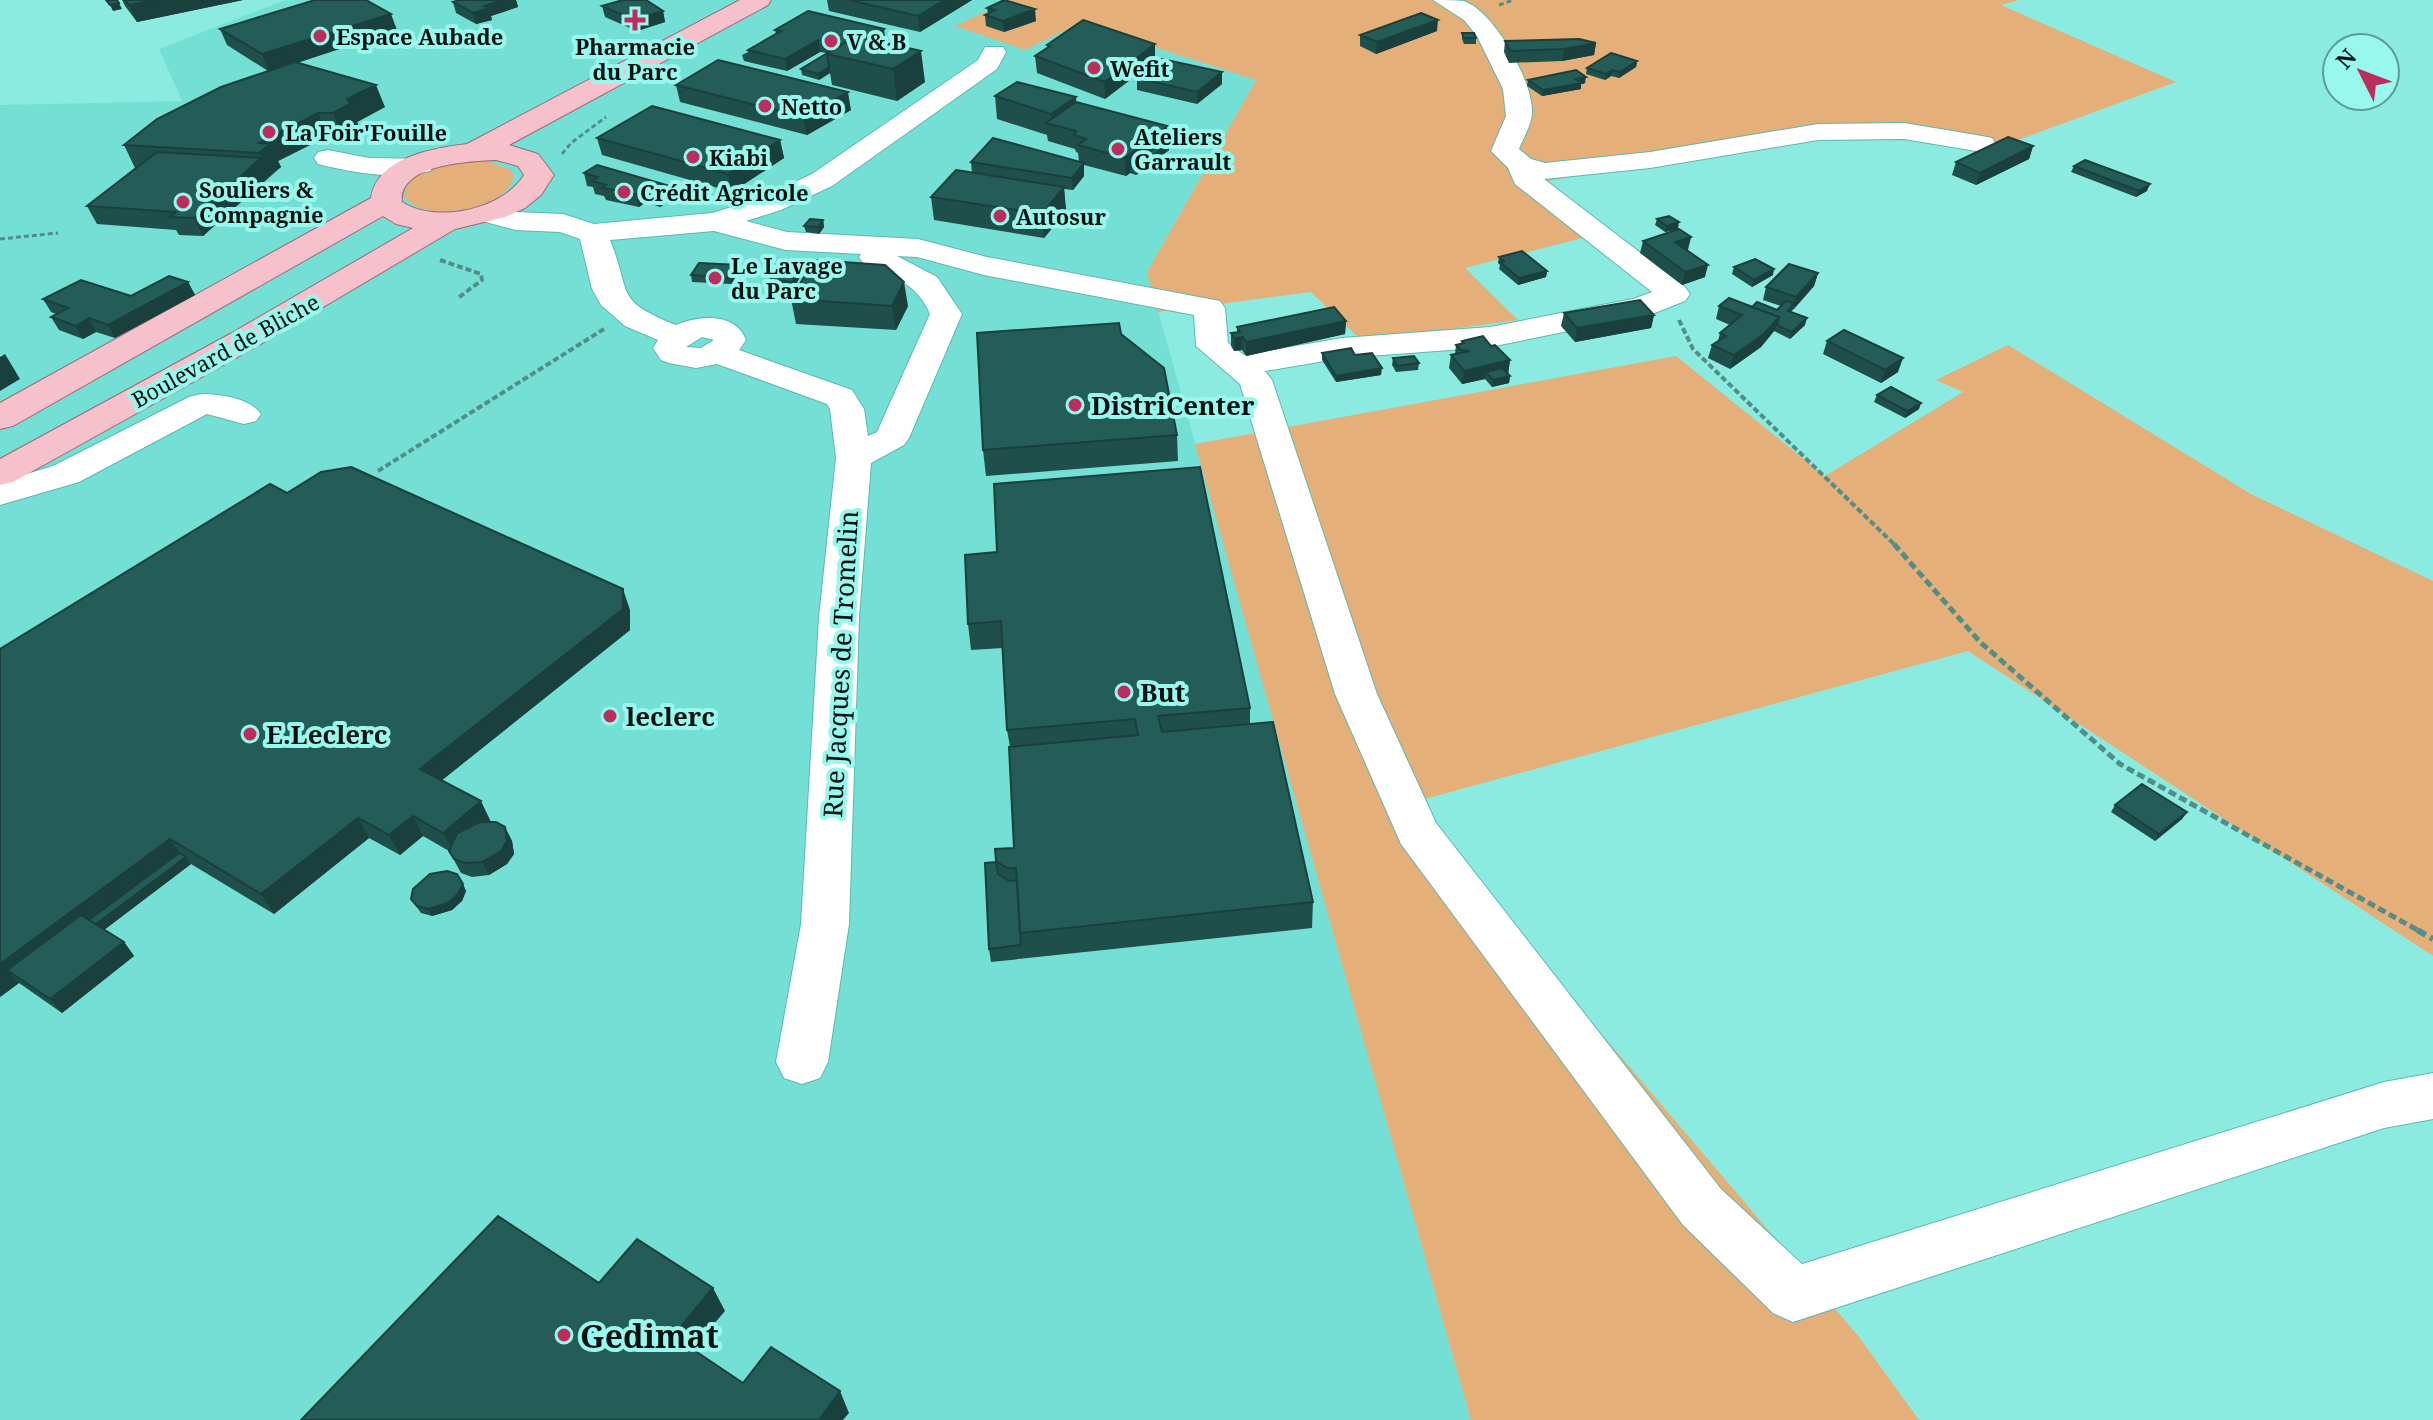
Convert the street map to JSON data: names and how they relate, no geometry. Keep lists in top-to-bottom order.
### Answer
{
  "streets": {
    "main road": ["Boulevard de Bliche"],
    "street": ["Rue Jacques de Tromelin"]
  },
  "places": {
    "health": ["Pharmacie du Parc"],
    "other": [
      "Espace Aubade",
      "V & B",
      "Wefit",
      "Netto",
      "La Foir'Fouille",
      "Ateliers Garrault",
      "Kiabi",
      "Crédit Agricole",
      "Souliers & Compagnie",
      "Autosur",
      "Le Lavage du Parc",
      "DistriCenter",
      "But",
      "leclerc",
      "E.Leclerc",
      "Gedimat"
    ]
  },
  "north": "top left"
}
